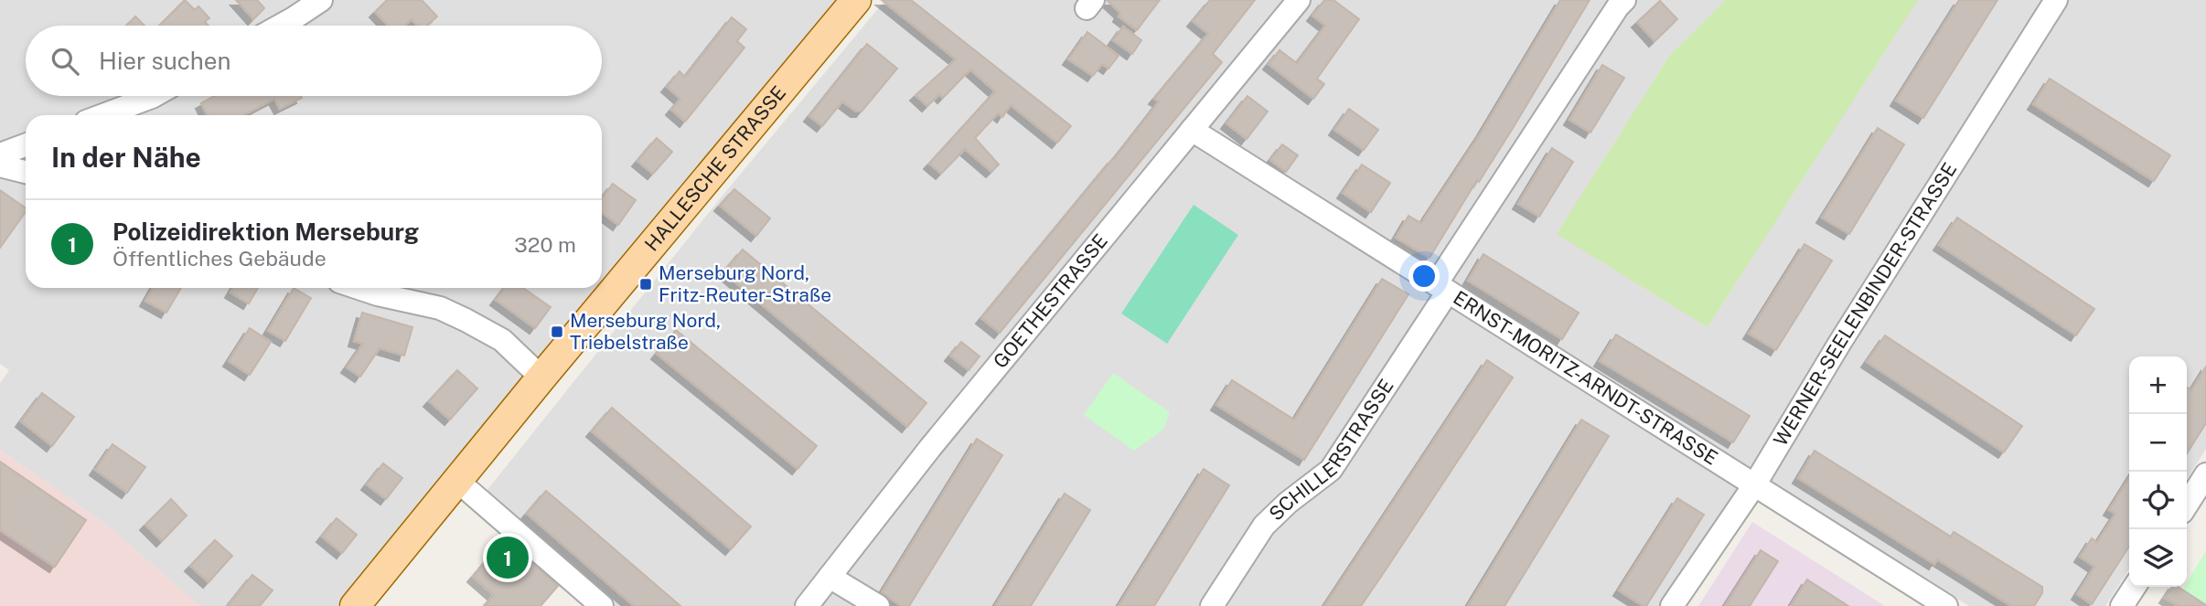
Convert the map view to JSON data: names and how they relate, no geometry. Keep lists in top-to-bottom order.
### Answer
{
  "streets": {
    "main road": ["HALLESCHE STRASSE"],
    "street": [
      "GOETHESTRASSE",
      "WERNER-SEELENBINDER-STRASSE",
      "ERNST-MORITZ-ARNDT-STRASSE",
      "SCHILLERSTRASSE"
    ]
  },
  "crossings": [
    ["GOETHESTRASSE", "ERNST-MORITZ-ARNDT-STRASSE"],
    ["WERNER-SEELENBINDER-STRASSE", "ERNST-MORITZ-ARNDT-STRASSE"],
    ["ERNST-MORITZ-ARNDT-STRASSE", "SCHILLERSTRASSE"]
  ],
  "places": {
    "transit": ["Merseburg Nord, Fritz-Reuter-Straße", "Merseburg Nord, Triebelstraße"]
  },
  "page": {
    "search": "Hier suchen",
    "heading": "In der Nähe",
    "list": [
      {
        "mark": "1",
        "name": "Polizeidirektion Merseburg",
        "note": "Öffentliches Gebäude",
        "value": "320 m"
      }
    ],
    "map_buttons": ["+", "−"],
    "pins": "1"
  }
}
